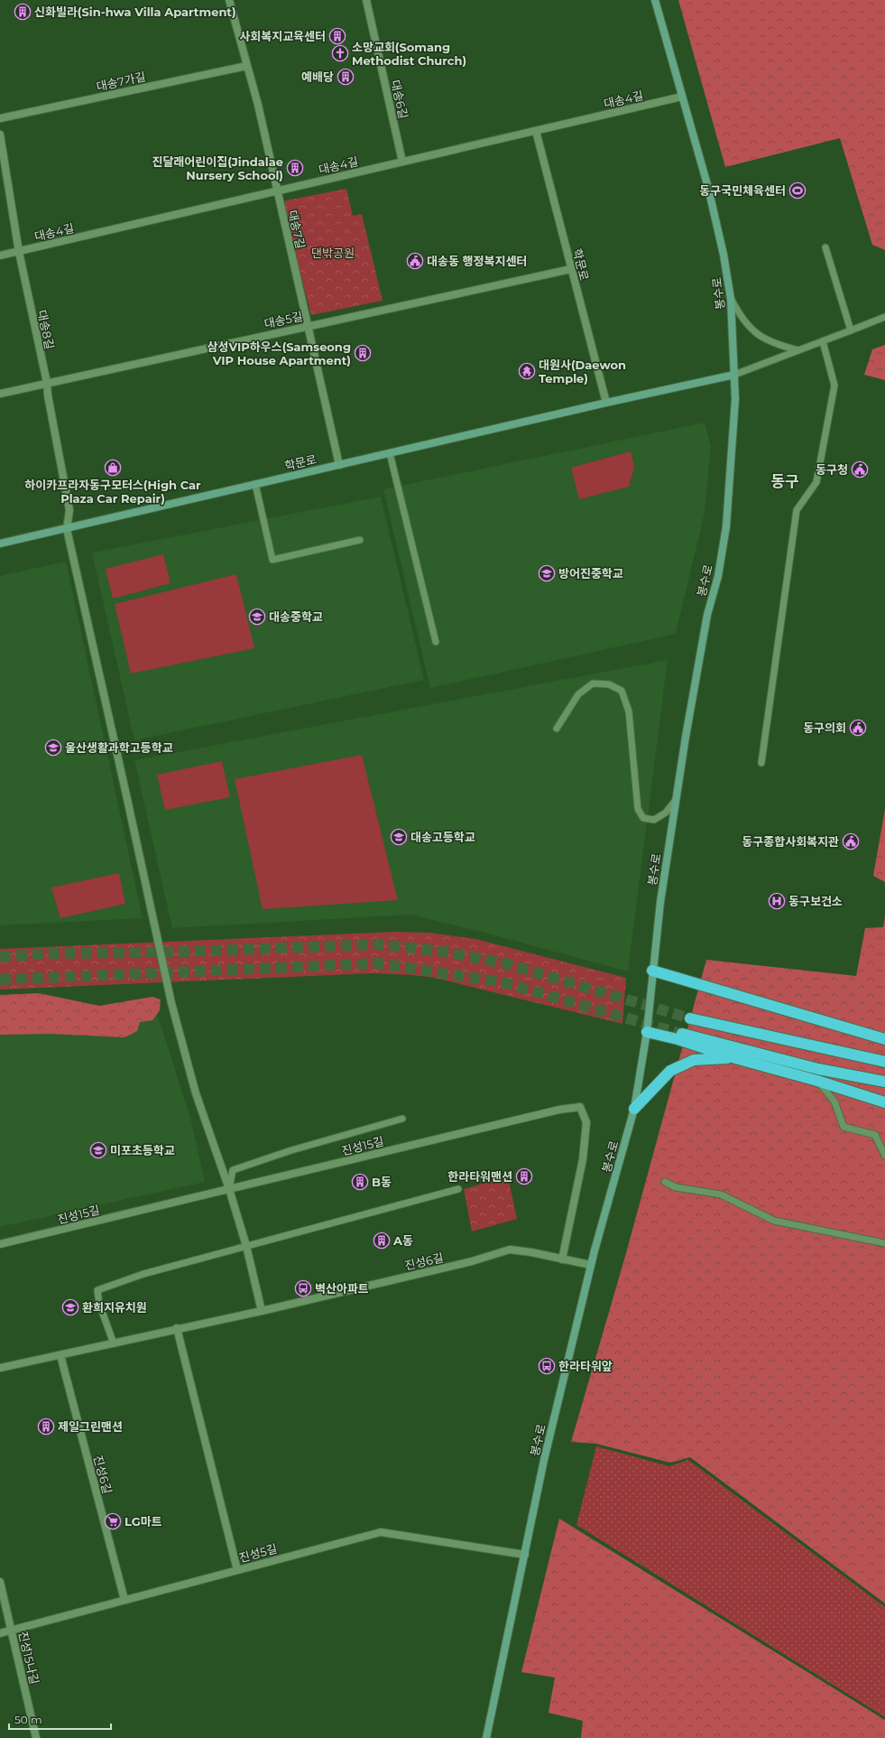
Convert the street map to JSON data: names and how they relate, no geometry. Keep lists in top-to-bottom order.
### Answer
{
  "streets": {
    "main road": ["학문로", "봉수로"],
    "street": [
      "대송7가길",
      "대송6길",
      "대송4길",
      "대송7길",
      "대송5길",
      "대송8길",
      "진성15길",
      "진성6길",
      "진성5길",
      "진성15나길"
    ]
  },
  "crossings": [
    ["대송7가길", "대송7길"],
    ["대송6길", "대송4길"],
    ["대송4길", "대송7길"],
    ["대송4길", "학문로"],
    ["대송4길", "봉수로"],
    ["대송4길", "대송8길"],
    ["대송7길", "학문로"],
    ["대송7길", "대송5길"],
    ["학문로", "봉수로"],
    ["학문로", "대송5길"],
    ["학문로", "대송8길"],
    ["봉수로", "진성6길"],
    ["봉수로", "진성5길"],
    ["대송5길", "대송8길"],
    ["진성15길", "진성6길"],
    ["진성6길", "진성5길"],
    ["진성5길", "진성15나길"]
  ],
  "districts": ["동구"],
  "parks": ["댄밖공원"],
  "places": {
    "building": [
      "신화빌라(Sin-hwa Villa Apartment)",
      "사회복지교육센터",
      "예배당",
      "진달래어린이집(Jindalae Nursery School)",
      "삼성VIP하우스(Samseong VIP House Apartment)",
      "한라타워맨션",
      "B동",
      "A동",
      "제일그린맨션"
    ],
    "church": ["소망교회(Somang Methodist Church)"],
    "sports": ["동구국민체육센터"],
    "public building": [
      "대송동 행정복지센터",
      "동구청",
      "동구의회",
      "동구종합사회복지관"
    ],
    "temple": ["대원사(Daewon Temple)"],
    "shop": ["하이카프라자동구모터스(High Car Plaza Car Repair)"],
    "school or university": [
      "방어진중학교",
      "대송중학교",
      "울산생활과학고등학교",
      "대송고등학교",
      "미포초등학교",
      "환희지유치원"
    ],
    "hospital": ["동구보건소"],
    "bus stop": ["벽산아파트", "한라타워앞"],
    "supermarket": ["LG마트"]
  },
  "scale_bar": "50 m"
}
